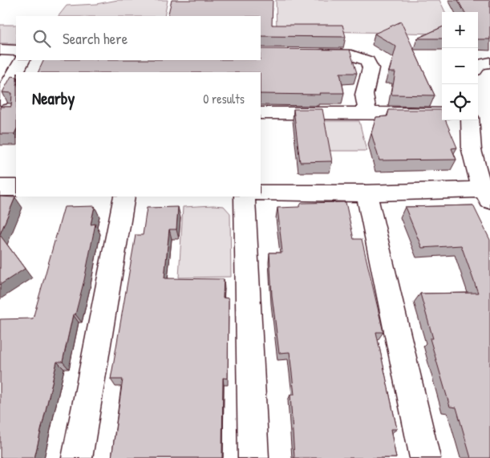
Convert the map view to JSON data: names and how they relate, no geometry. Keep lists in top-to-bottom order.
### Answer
{
  "page": {
    "map_buttons": ["+", "−"],
    "search": "Search here",
    "heading": ["Nearby", "0 results"]
  }
}
